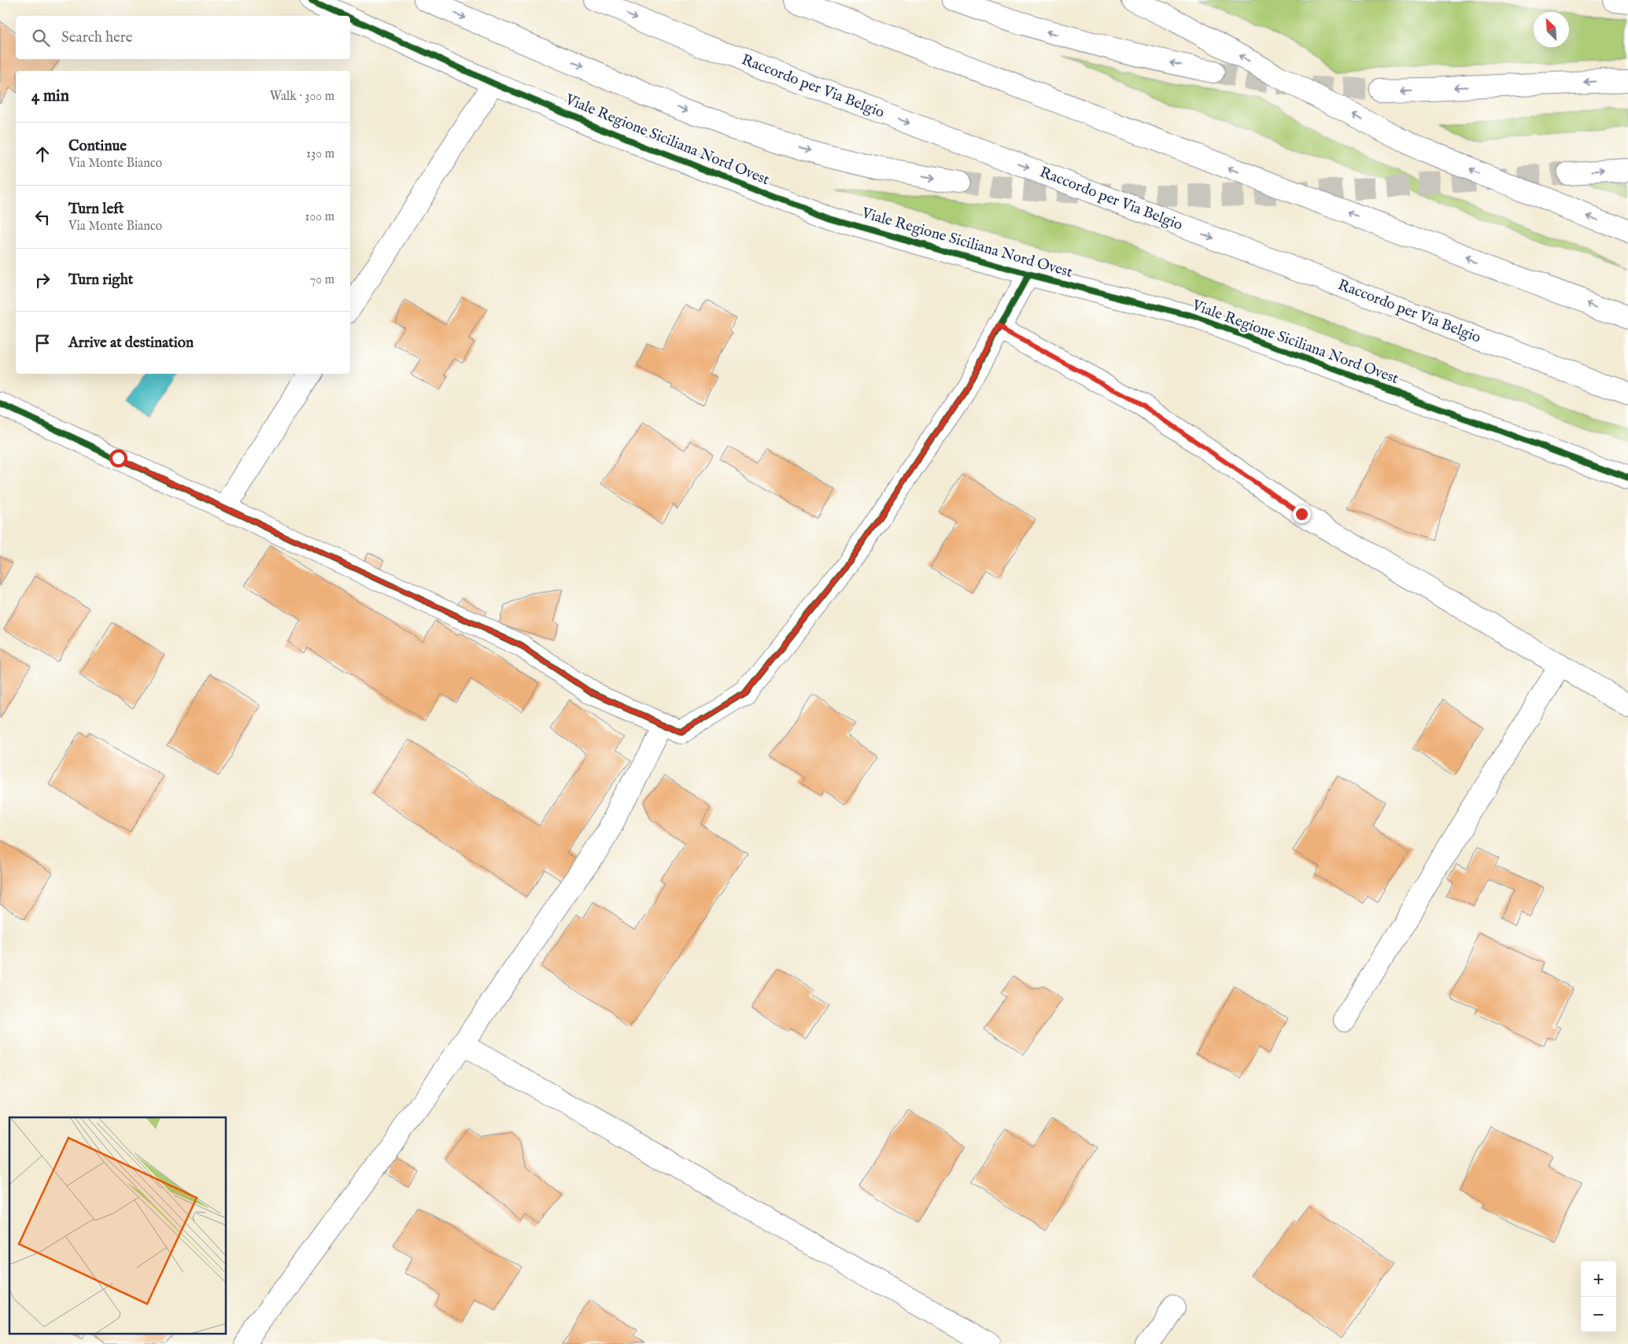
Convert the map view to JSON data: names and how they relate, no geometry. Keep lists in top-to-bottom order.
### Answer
{
  "streets": {
    "main road": ["Raccordo per Via Belgio", "Viale Regione Siciliana Nord Ovest"]
  },
  "north": "top left",
  "page": {
    "search": "Search here",
    "heading": ["4 min", "Walk · 300 m"],
    "list": [
      ["Continue", "Via Monte Bianco", "130 m"],
      ["Turn left", "Via Monte Bianco", "100 m"],
      ["Turn right", "70 m"],
      "Arrive at destination"
    ],
    "map_buttons": ["+", "−"]
  }
}
